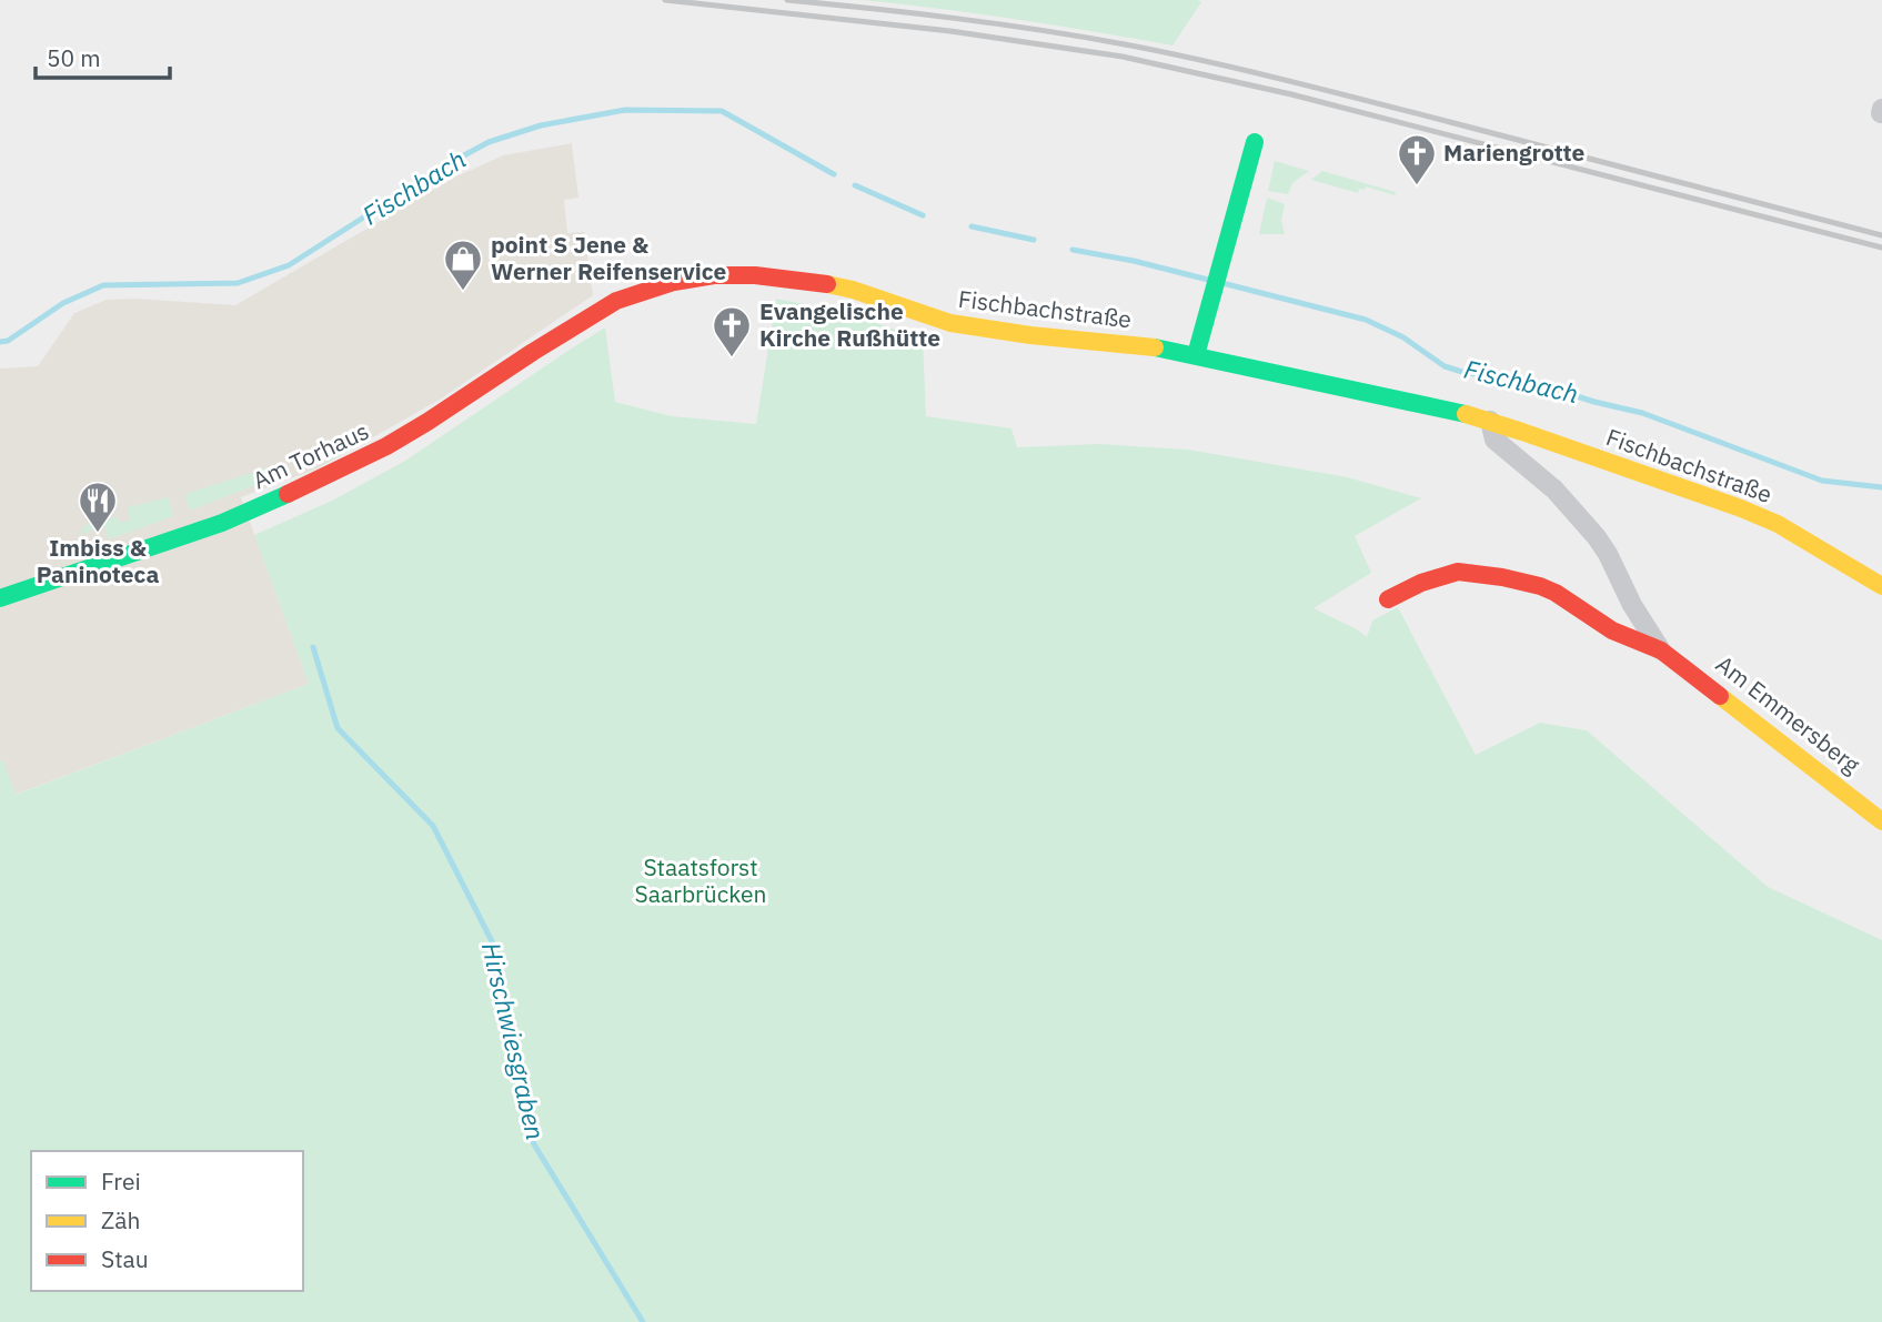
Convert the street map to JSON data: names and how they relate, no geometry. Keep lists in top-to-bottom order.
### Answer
{
  "streets": {
    "main road": ["Fischbachstraße", "Am Torhaus", "Am Emmersberg"]
  },
  "crossings": [
    ["Fischbachstraße", "Am Torhaus"],
    ["Fischbachstraße", "Am Emmersberg"]
  ],
  "water": ["Fischbach", "Hirschwiesgraben"],
  "parks": ["Staatsforst Saarbrücken"],
  "places": {
    "church": ["Mariengrotte", "Evangelische Kirche Rußhütte"],
    "shop": ["point S Jene & Werner Reifenservice"],
    "restaurant": ["Imbiss & Paninoteca"]
  },
  "legend": ["Frei", "Zäh", "Stau"],
  "scale_bar": "50 m"
}
